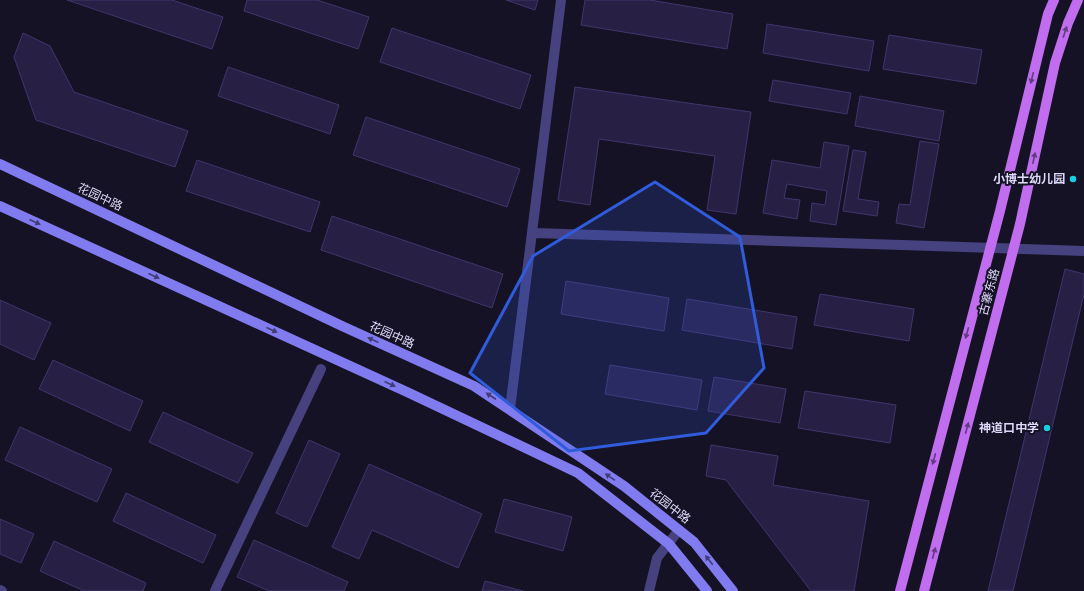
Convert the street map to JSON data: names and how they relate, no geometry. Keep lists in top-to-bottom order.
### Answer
{
  "streets": {
    "main road": ["花园中路", "古寨东路"]
  },
  "places": ["小博士幼儿园", "神道口中学"]
}
